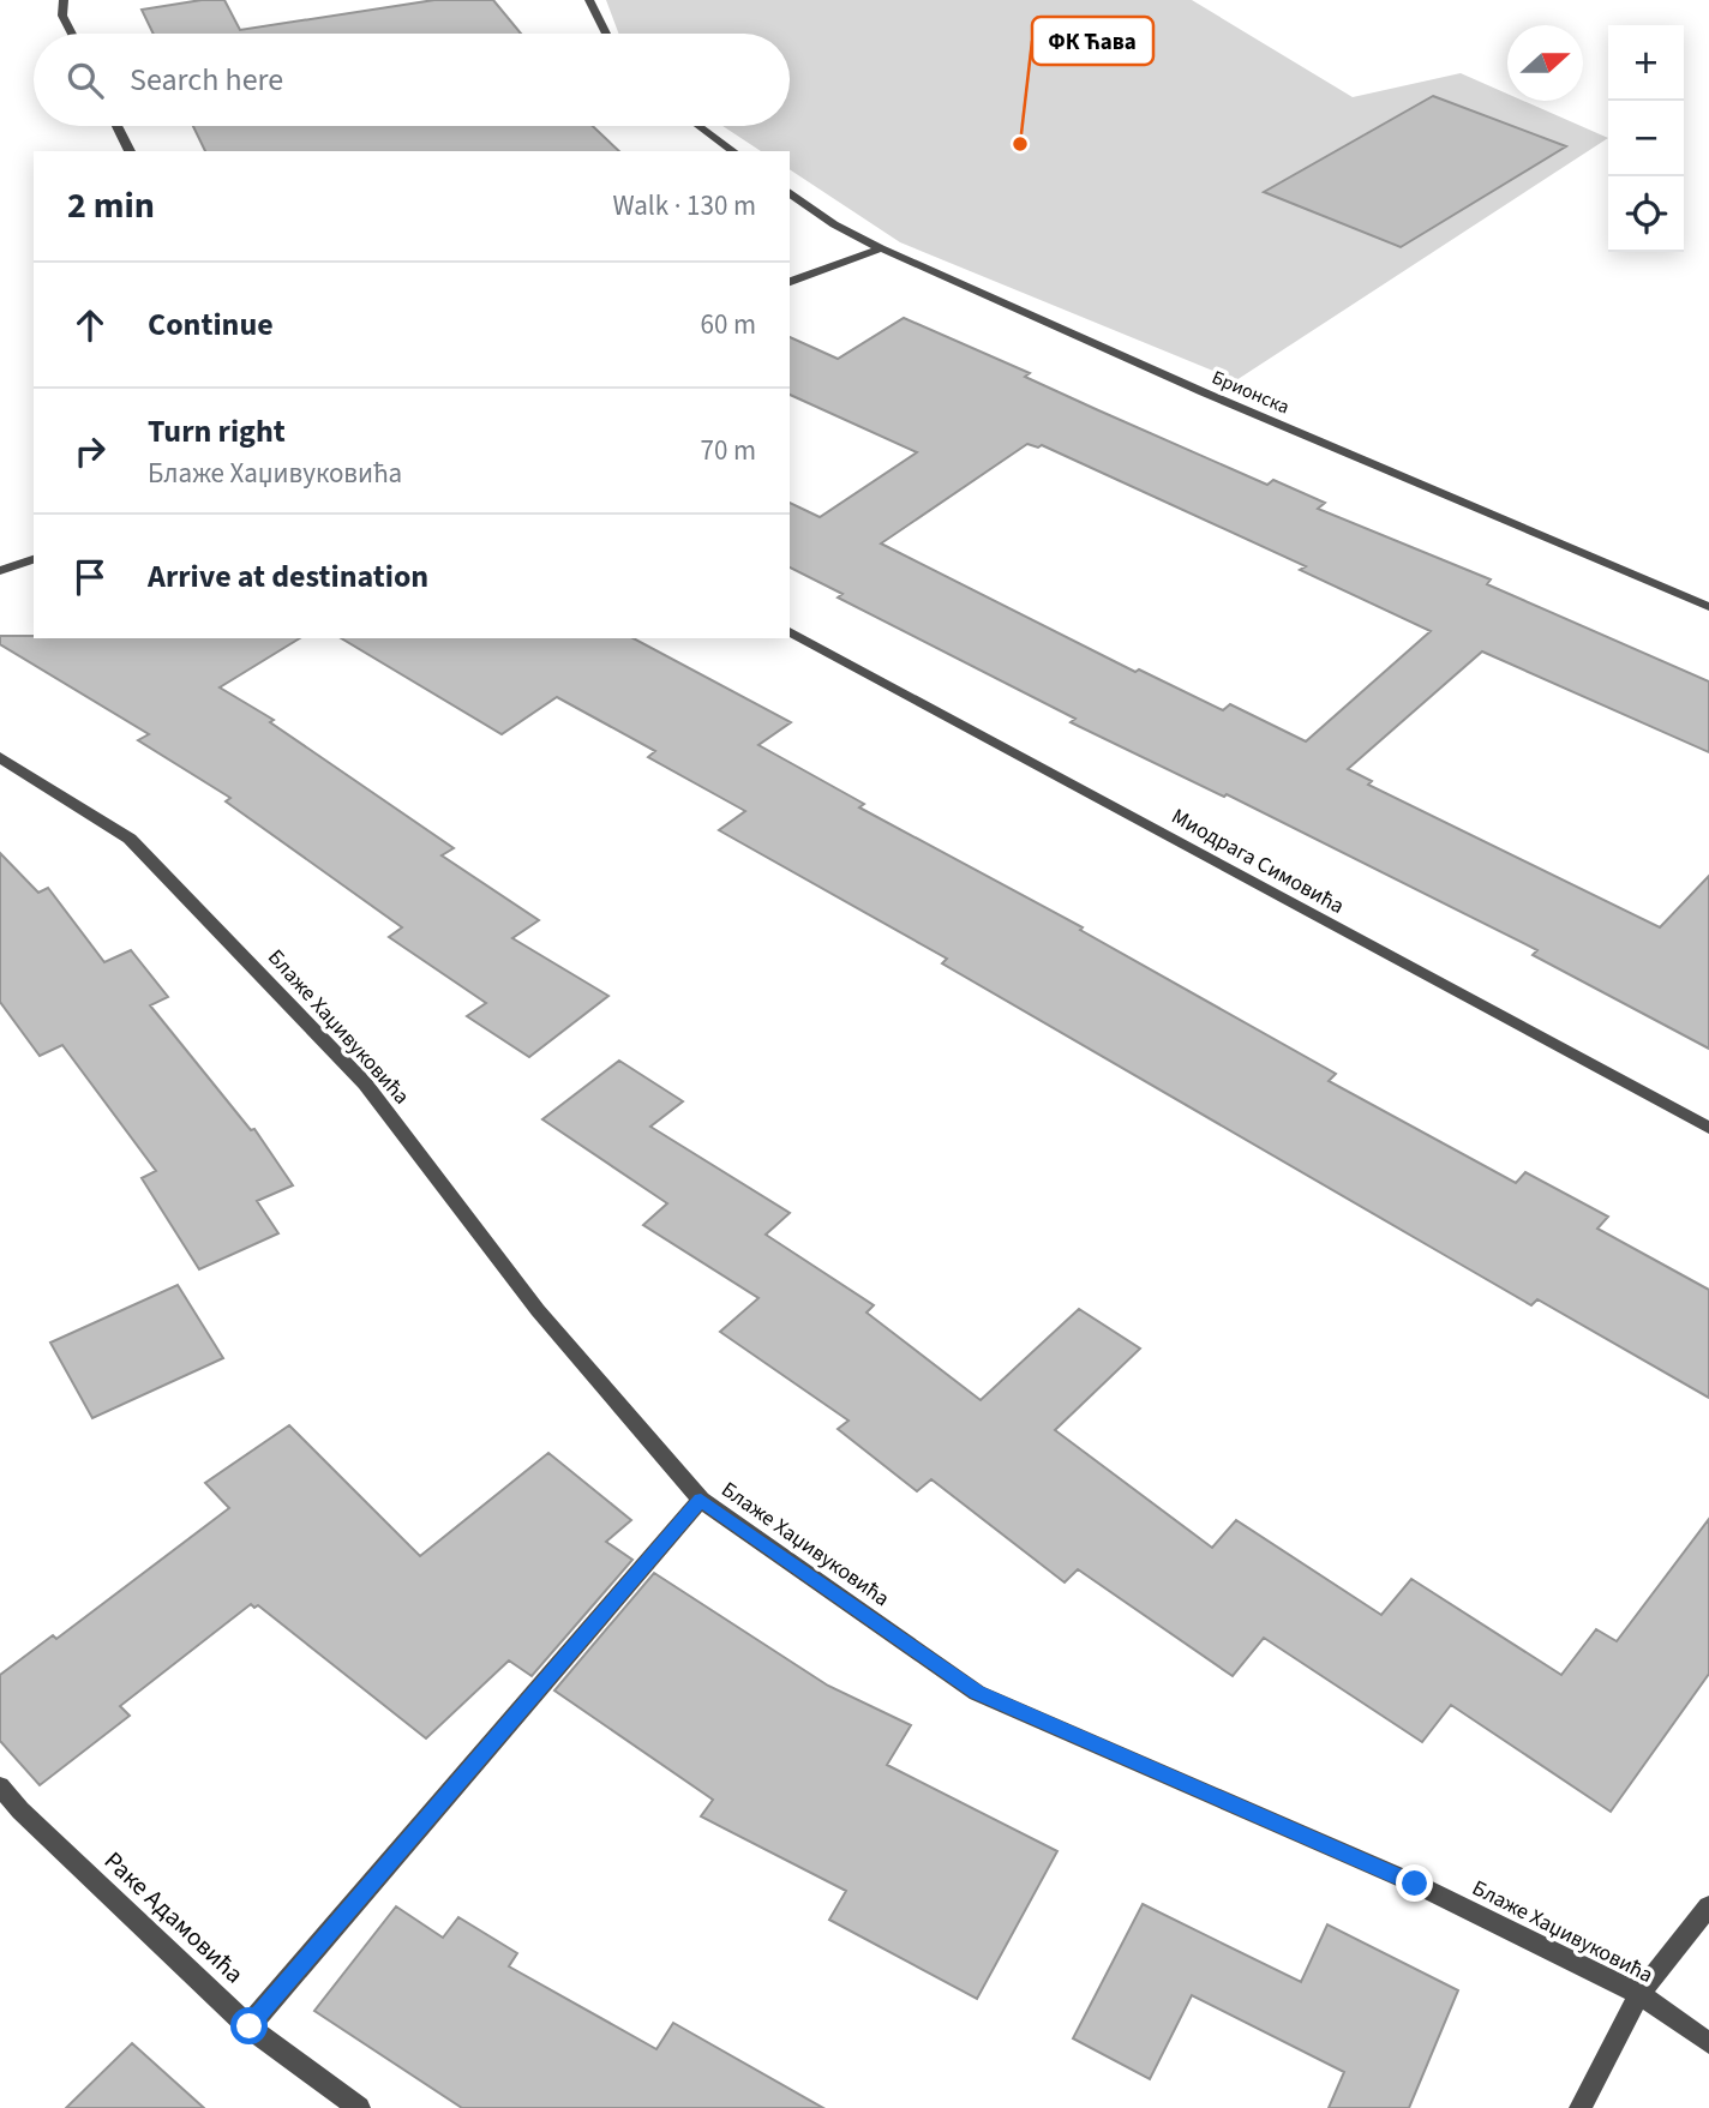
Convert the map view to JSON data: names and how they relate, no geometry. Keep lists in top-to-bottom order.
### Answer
{
  "streets": {
    "street": [
      "Брионска",
      "Миодрага Симовића",
      "Блаже Хаџивуковића",
      "Раке Адамовића"
    ]
  },
  "places": ["ФК Ћава"],
  "north": "right",
  "page": {
    "map_buttons": ["+", "−"],
    "search": "Search here",
    "heading": ["2 min", "Walk · 130 m"],
    "list": [
      ["Continue", "60 m"],
      ["Turn right", "Блаже Хаџивуковића", "70 m"],
      "Arrive at destination"
    ]
  }
}
